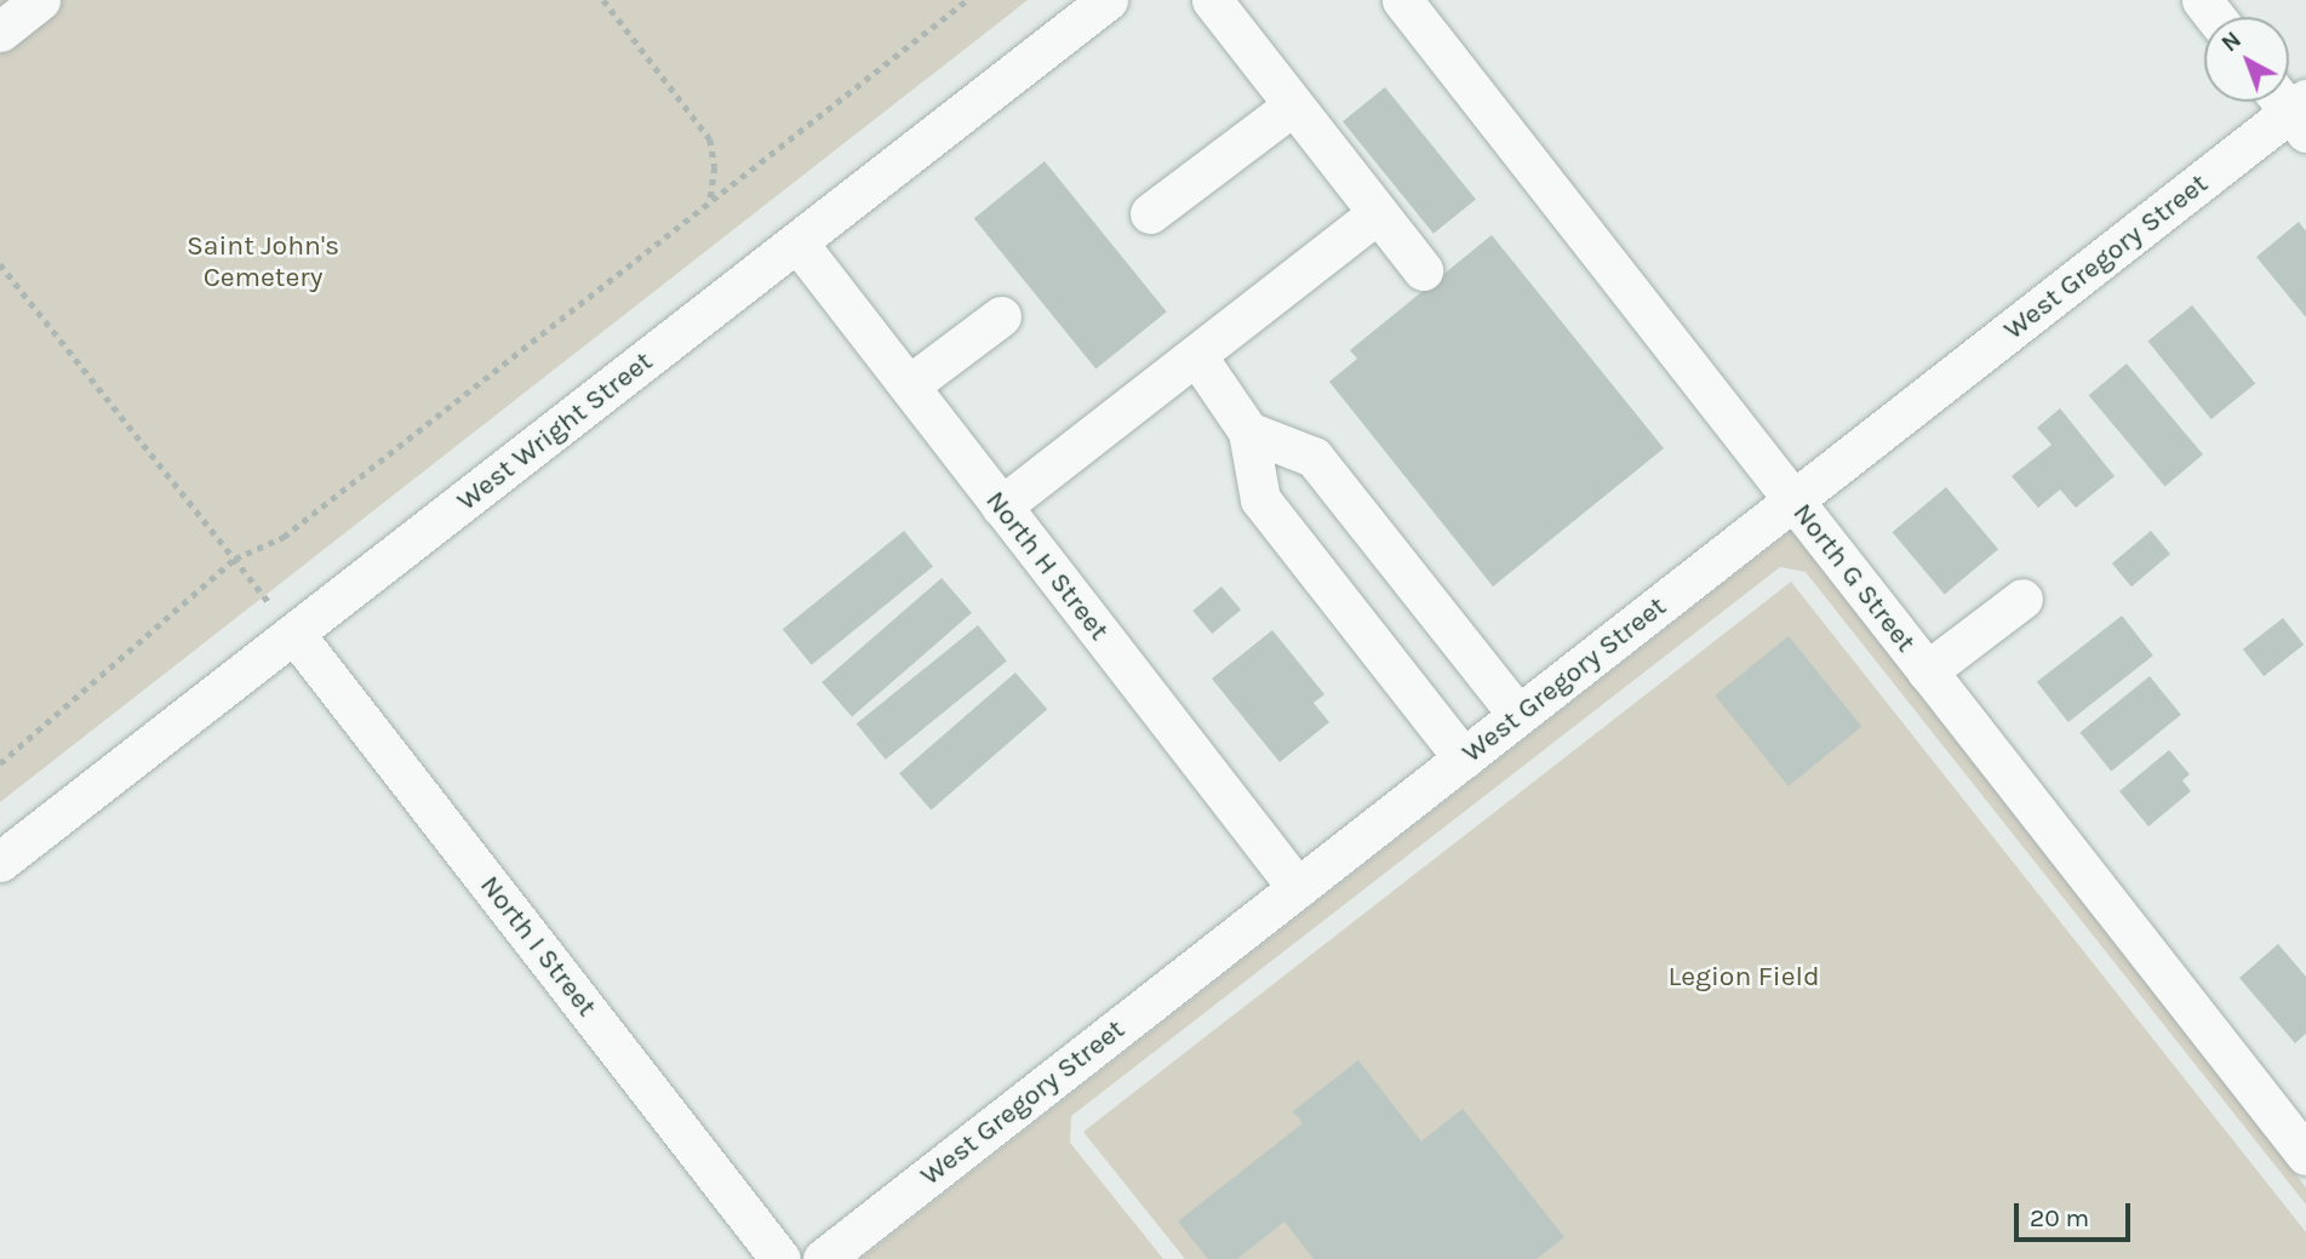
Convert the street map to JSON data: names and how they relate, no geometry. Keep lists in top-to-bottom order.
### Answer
{
  "streets": {
    "street": [
      "West Gregory Street",
      "West Wright Street",
      "North H Street",
      "North G Street",
      "North I Street"
    ]
  },
  "crossings": [
    ["West Gregory Street", "North H Street"],
    ["West Gregory Street", "North G Street"],
    ["West Wright Street", "North H Street"],
    ["West Wright Street", "North I Street"]
  ],
  "parks": ["Saint John's Cemetery", "Legion Field"],
  "scale_bar": "20 m",
  "north": "top left"
}
